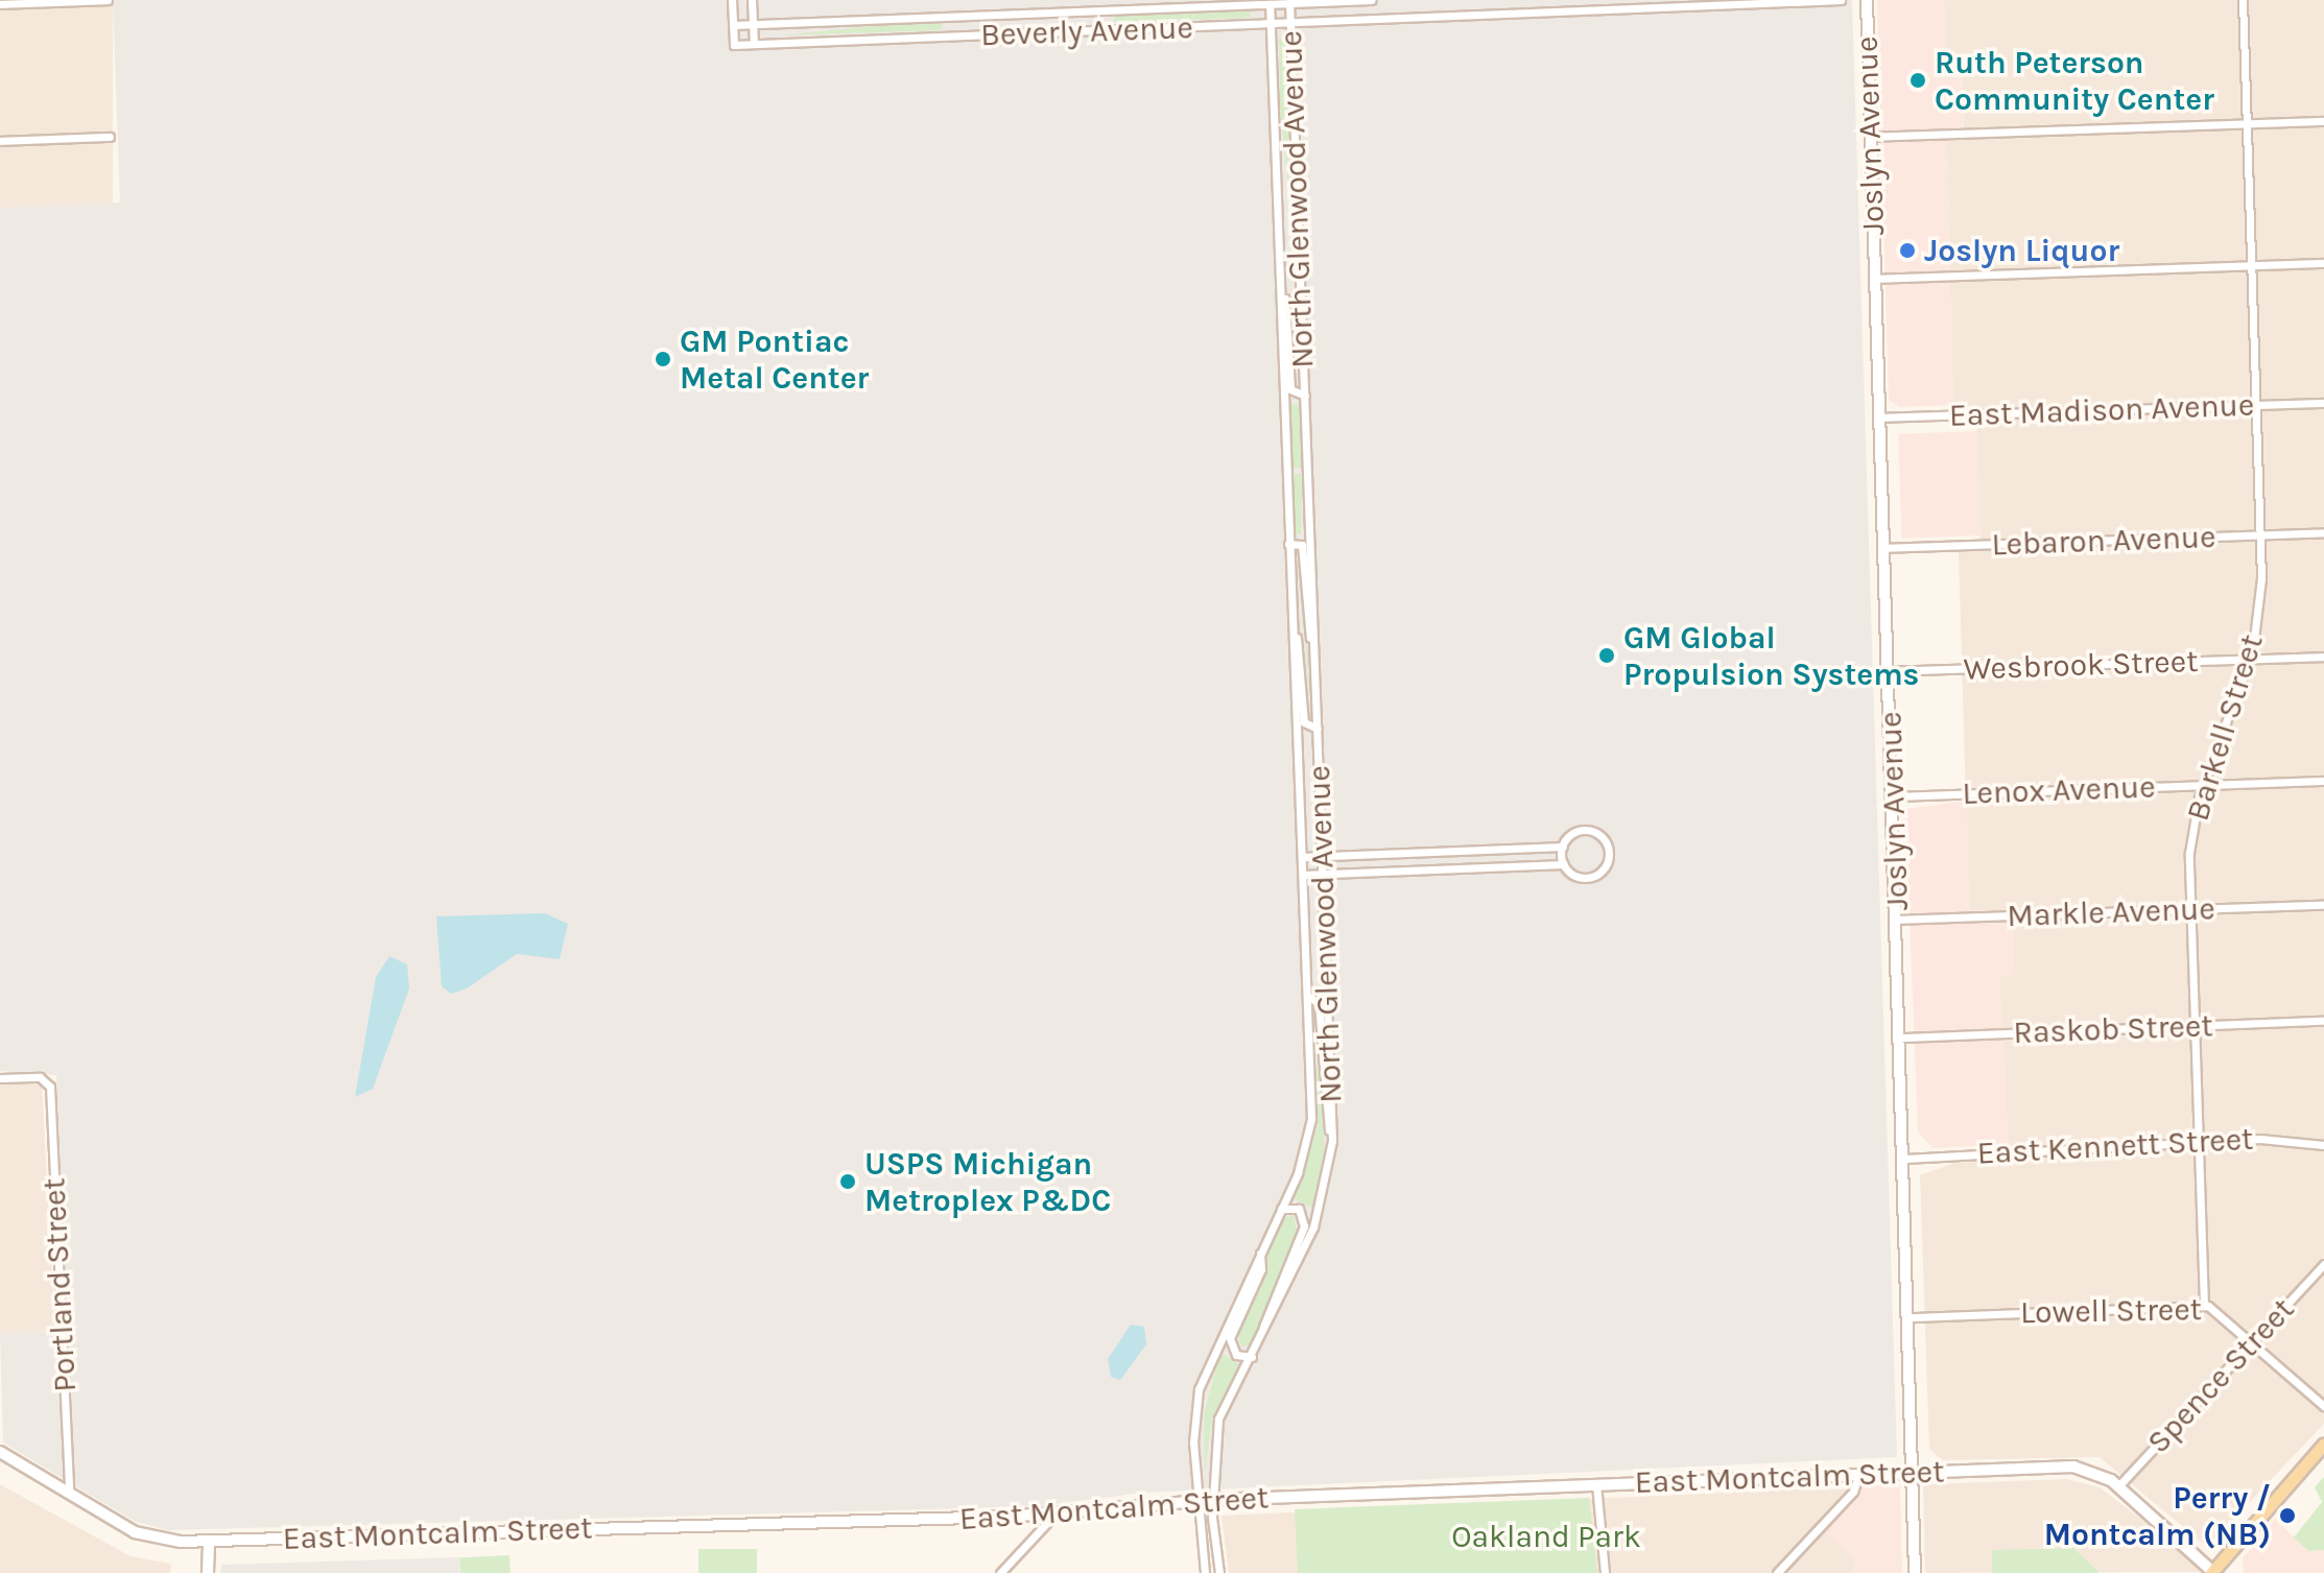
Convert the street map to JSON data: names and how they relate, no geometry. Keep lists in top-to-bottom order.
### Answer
{
  "streets": {
    "main road": ["Joslyn Avenue", "East Montcalm Street"],
    "street": [
      "Beverly Avenue",
      "North Glenwood Avenue",
      "East Madison Avenue",
      "Lebaron Avenue",
      "Wesbrook Street",
      "Barkell Street",
      "Lenox Avenue",
      "Markle Avenue",
      "Raskob Street",
      "East Kennett Street",
      "Portland Street",
      "Lowell Street",
      "Spence Street"
    ]
  },
  "crossings": [
    ["Beverly Avenue", "North Glenwood Avenue"],
    ["Joslyn Avenue", "East Madison Avenue"],
    ["Joslyn Avenue", "Lebaron Avenue"],
    ["Joslyn Avenue", "Wesbrook Street"],
    ["Joslyn Avenue", "Lenox Avenue"],
    ["Joslyn Avenue", "Markle Avenue"],
    ["Joslyn Avenue", "Raskob Street"],
    ["Joslyn Avenue", "East Kennett Street"],
    ["Joslyn Avenue", "Lowell Street"],
    ["Joslyn Avenue", "East Montcalm Street"],
    ["North Glenwood Avenue", "East Montcalm Street"],
    ["East Madison Avenue", "Barkell Street"],
    ["Lebaron Avenue", "Barkell Street"],
    ["Wesbrook Street", "Barkell Street"],
    ["Barkell Street", "Lenox Avenue"],
    ["Barkell Street", "Markle Avenue"],
    ["Barkell Street", "Raskob Street"],
    ["Barkell Street", "East Kennett Street"],
    ["Barkell Street", "Lowell Street"],
    ["Portland Street", "East Montcalm Street"],
    ["Lowell Street", "Spence Street"],
    ["Spence Street", "East Montcalm Street"]
  ],
  "parks": ["Oakland Park"],
  "places": [
    "Ruth Peterson Community Center",
    "Joslyn Liquor",
    "GM Pontiac Metal Center",
    "GM Global Propulsion Systems",
    "USPS Michigan Metroplex P&DC",
    "Perry / Montcalm (NB)"
  ]
}
